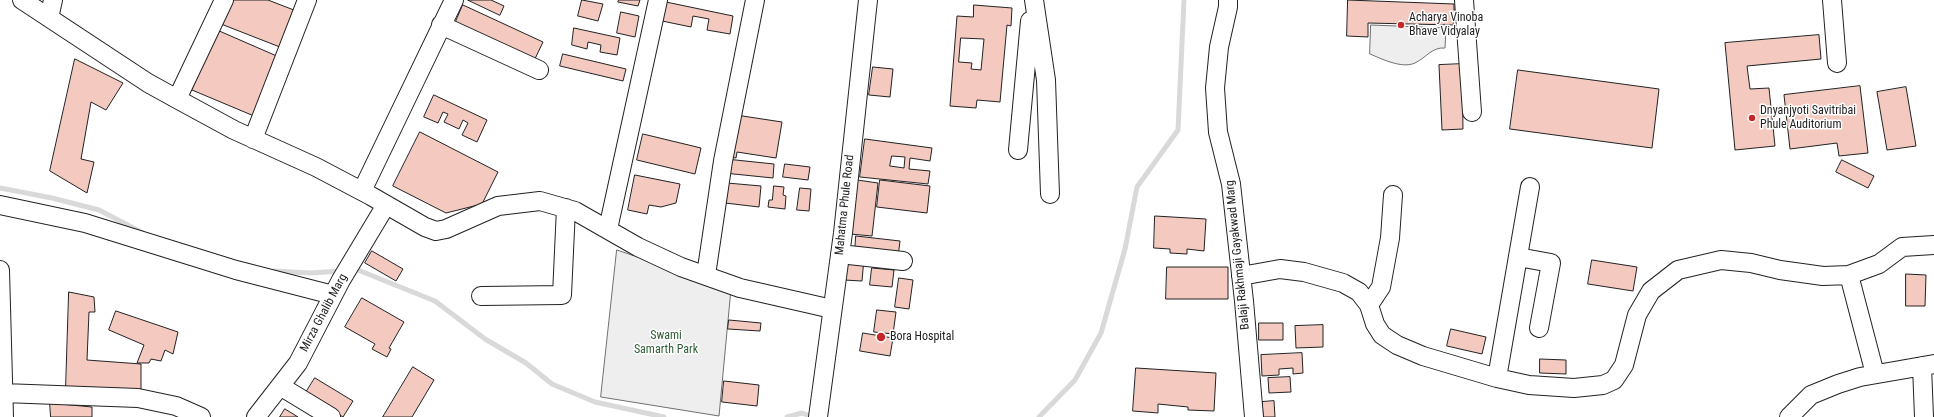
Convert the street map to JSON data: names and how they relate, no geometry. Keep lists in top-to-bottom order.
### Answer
{
  "streets": {
    "street": ["Mahatma Phule Road", "Balaji Rakhmaji Gayakwad Marg", "Mirza Ghalib Marg"]
  },
  "parks": ["Swami Samarth Park"],
  "places": ["Acharya Vinoba Bhave Vidyalay", "Dnyanjyoti Savitribai Phule Auditorium", "Bora Hospital"]
}
